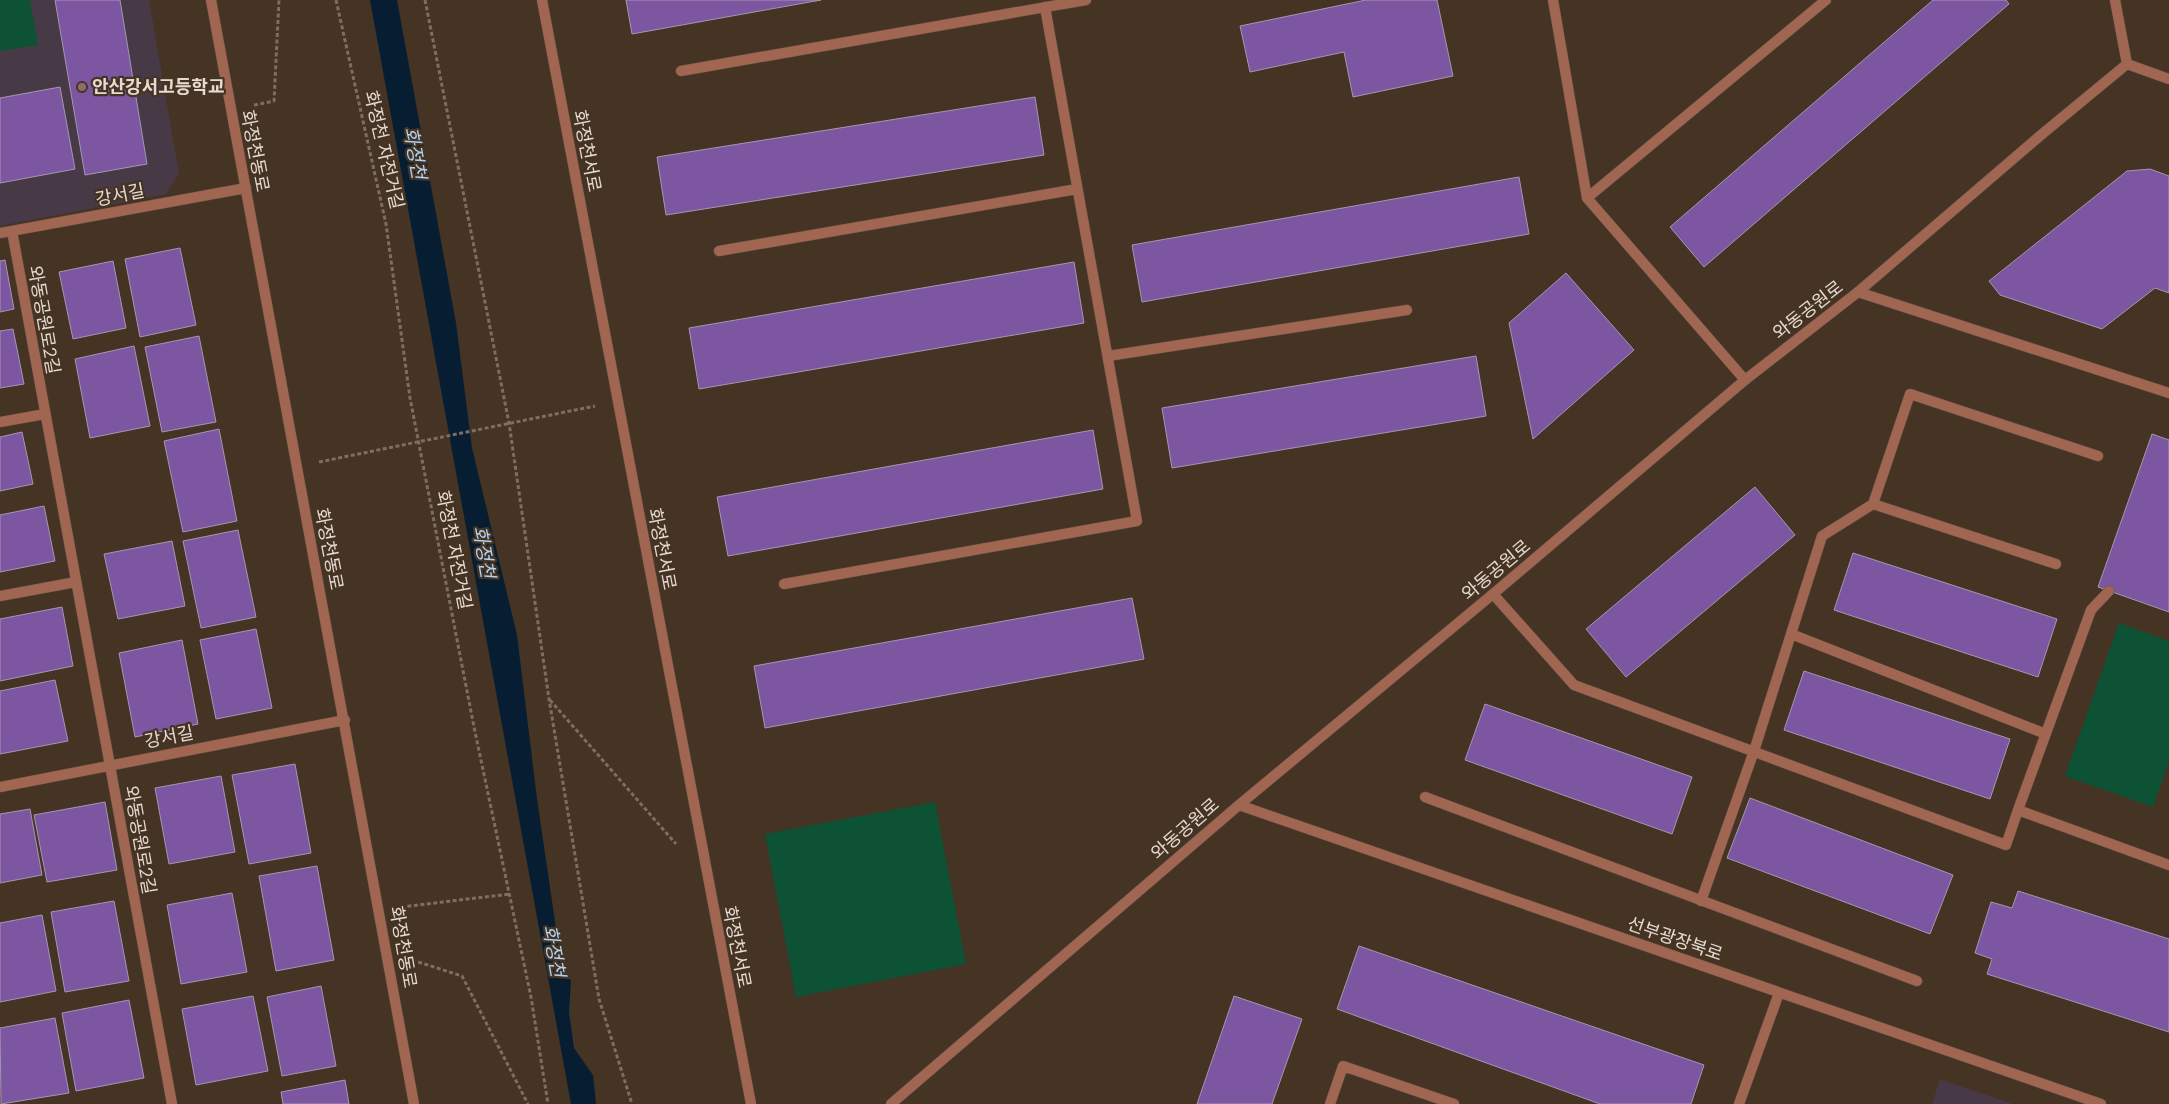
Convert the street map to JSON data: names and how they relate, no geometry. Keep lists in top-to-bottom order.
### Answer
{
  "streets": {
    "street": [
      "화정천동로",
      "화정천서로",
      "강서길",
      "와동공원로",
      "와동공원로2길",
      "선부광장북로"
    ],
    "path": ["화정천 자전거길"]
  },
  "crossings": [
    ["화정천동로", "강서길"],
    ["강서길", "와동공원로2길"],
    ["와동공원로", "선부광장북로"]
  ],
  "water": ["화정천"],
  "places": ["안산강서고등학교"]
}
